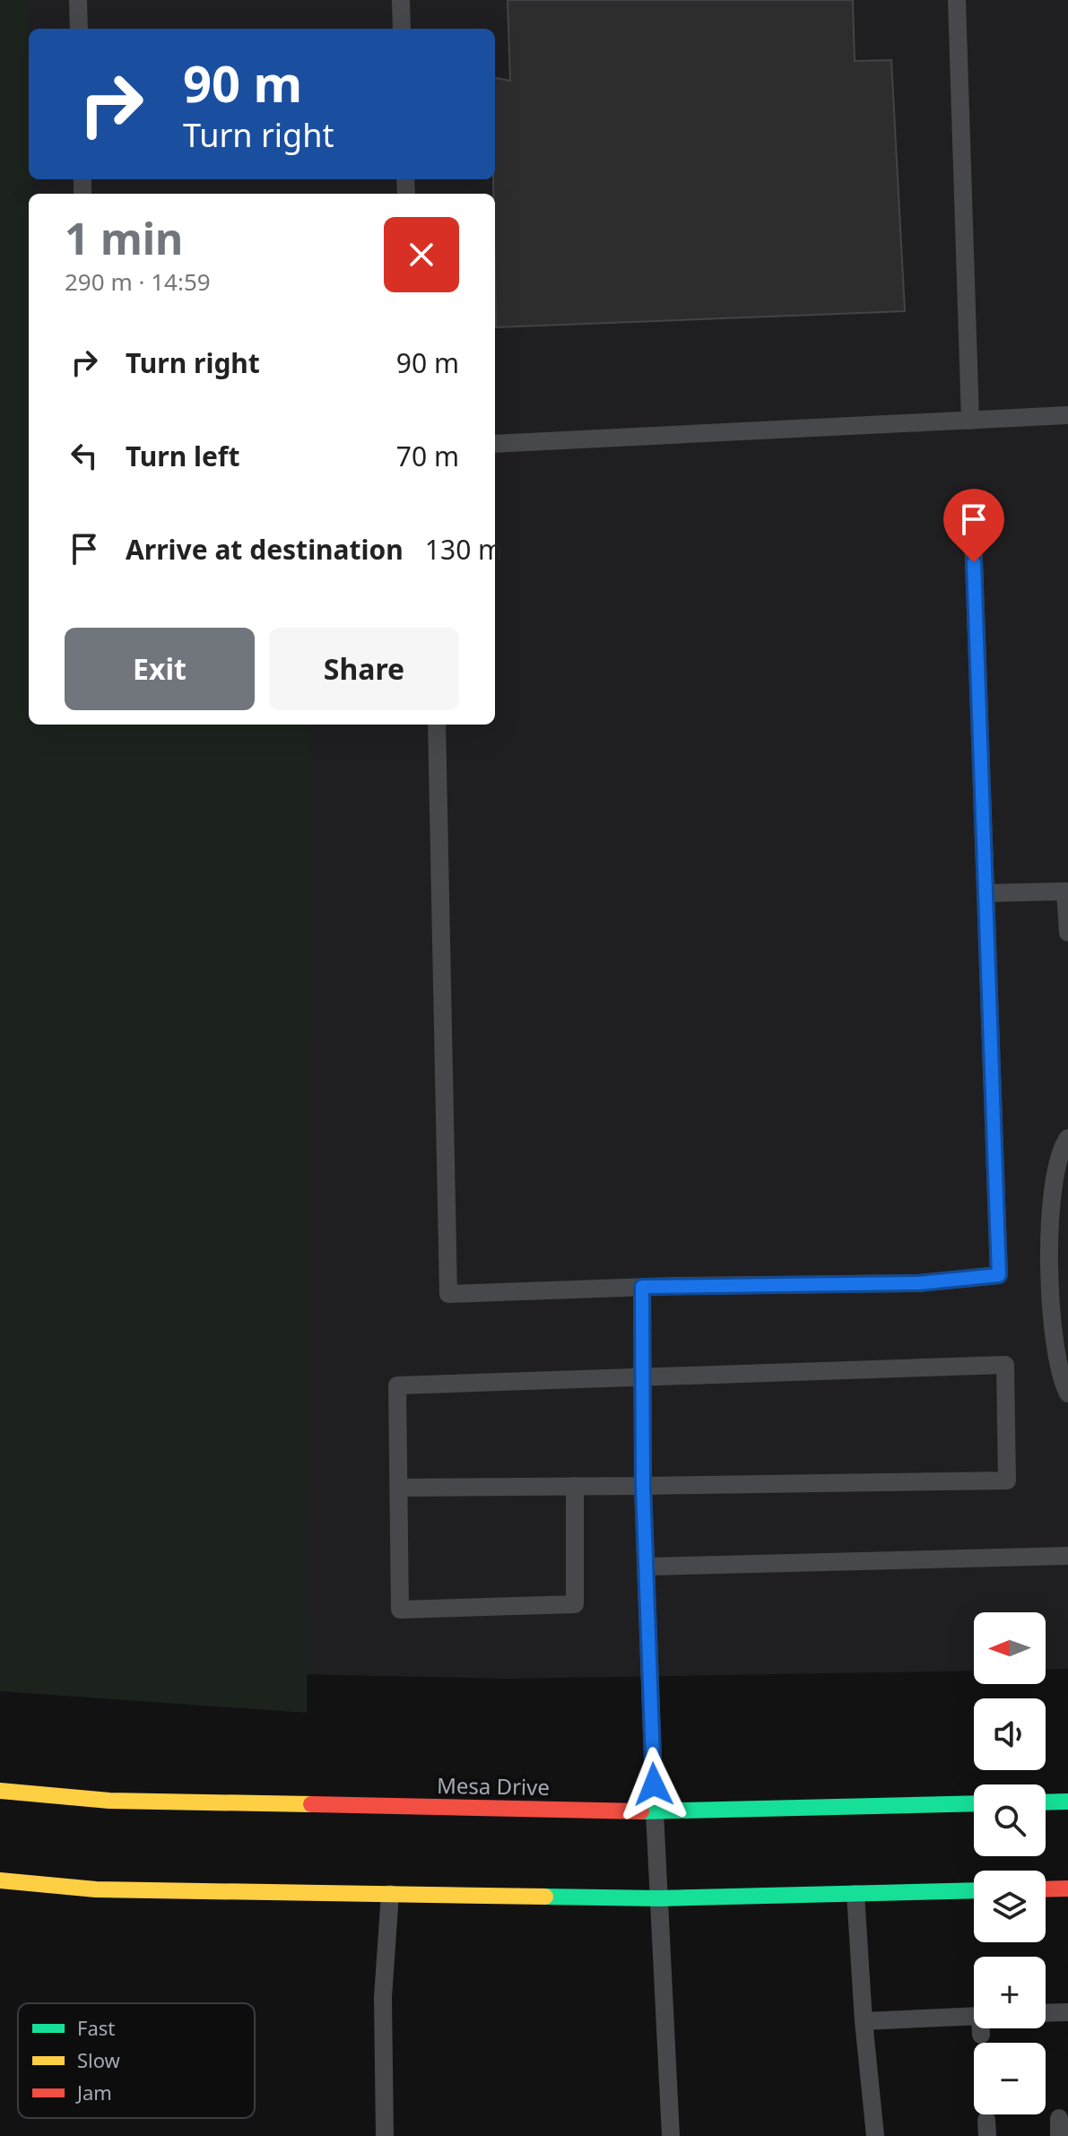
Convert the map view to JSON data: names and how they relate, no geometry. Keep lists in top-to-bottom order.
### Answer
{
  "streets": {
    "main road": ["Mesa Drive"]
  },
  "legend": ["Fast", "Slow", "Jam"],
  "north": "left",
  "page": {
    "turn": ["90 m", "Turn right"],
    "heading": ["1 min", "290 m · 14:59"],
    "list": [
      {
        "name": "Turn right",
        "value": "90 m"
      },
      {
        "name": "Turn left",
        "value": "70 m"
      },
      {
        "name": "Arrive at destination",
        "value": "130 m"
      }
    ],
    "buttons": ["Exit", "Share"],
    "map_buttons": ["+", "−"]
  }
}
